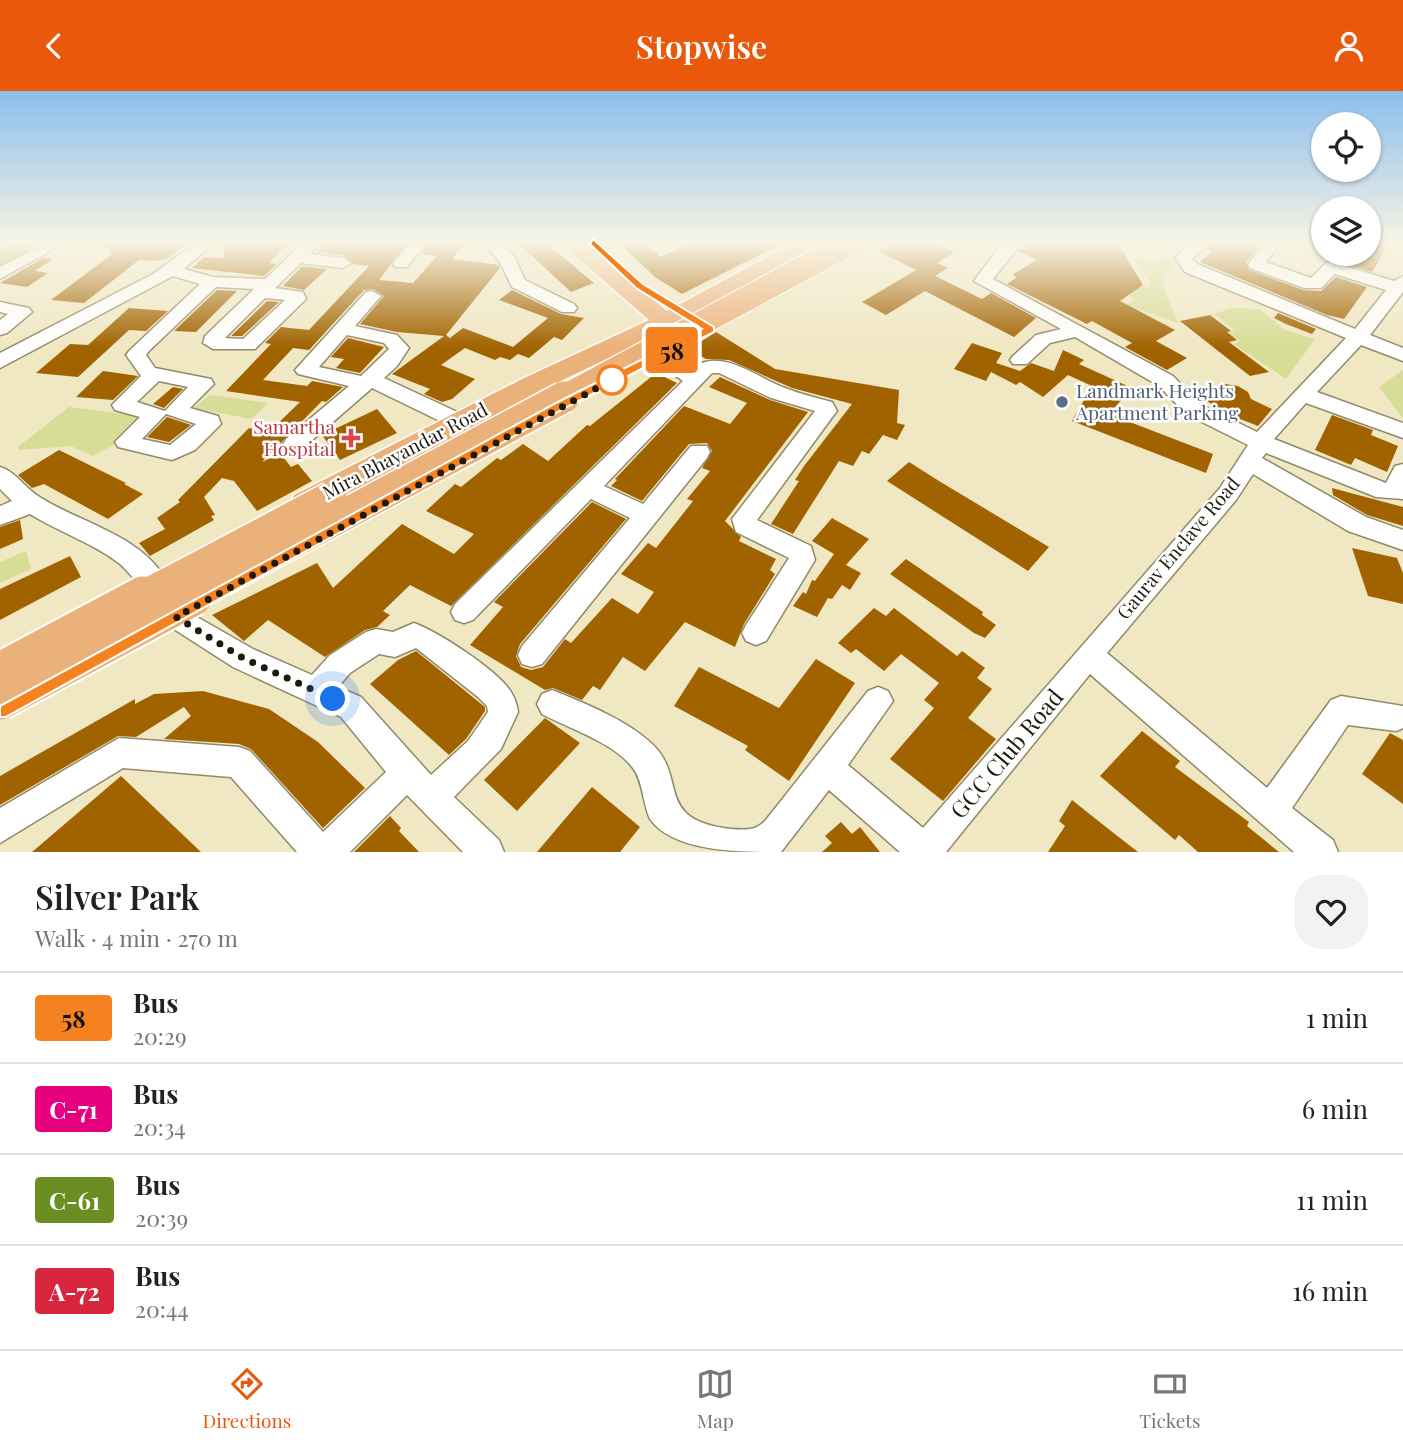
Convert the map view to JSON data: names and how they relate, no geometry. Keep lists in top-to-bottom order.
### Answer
{
  "streets": {
    "main road": ["Mira Bhayandar Road"],
    "street": ["Gaurav Enclave Road", "GCC Club Road"]
  },
  "crossings": [
    ["Gaurav Enclave Road", "GCC Club Road"]
  ],
  "places": {
    "other": ["Landmark Heights Apartment Parking"],
    "health": ["Samartha Hospital"]
  },
  "lines": ["bus line 58"],
  "page": {
    "header": "Stopwise",
    "on_map": "58",
    "heading": ["Silver Park", "Walk · 4 min · 270 m"],
    "list": [
      {
        "mark": "58",
        "name": "Bus",
        "note": "20:29",
        "value": "1 min"
      },
      {
        "mark": "C-71",
        "name": "Bus",
        "note": "20:34",
        "value": "6 min"
      },
      {
        "mark": "C-61",
        "name": "Bus",
        "note": "20:39",
        "value": "11 min"
      },
      {
        "mark": "A-72",
        "name": "Bus",
        "note": "20:44",
        "value": "16 min"
      }
    ],
    "tabs": ["Directions", "Map", "Tickets"]
  }
}
